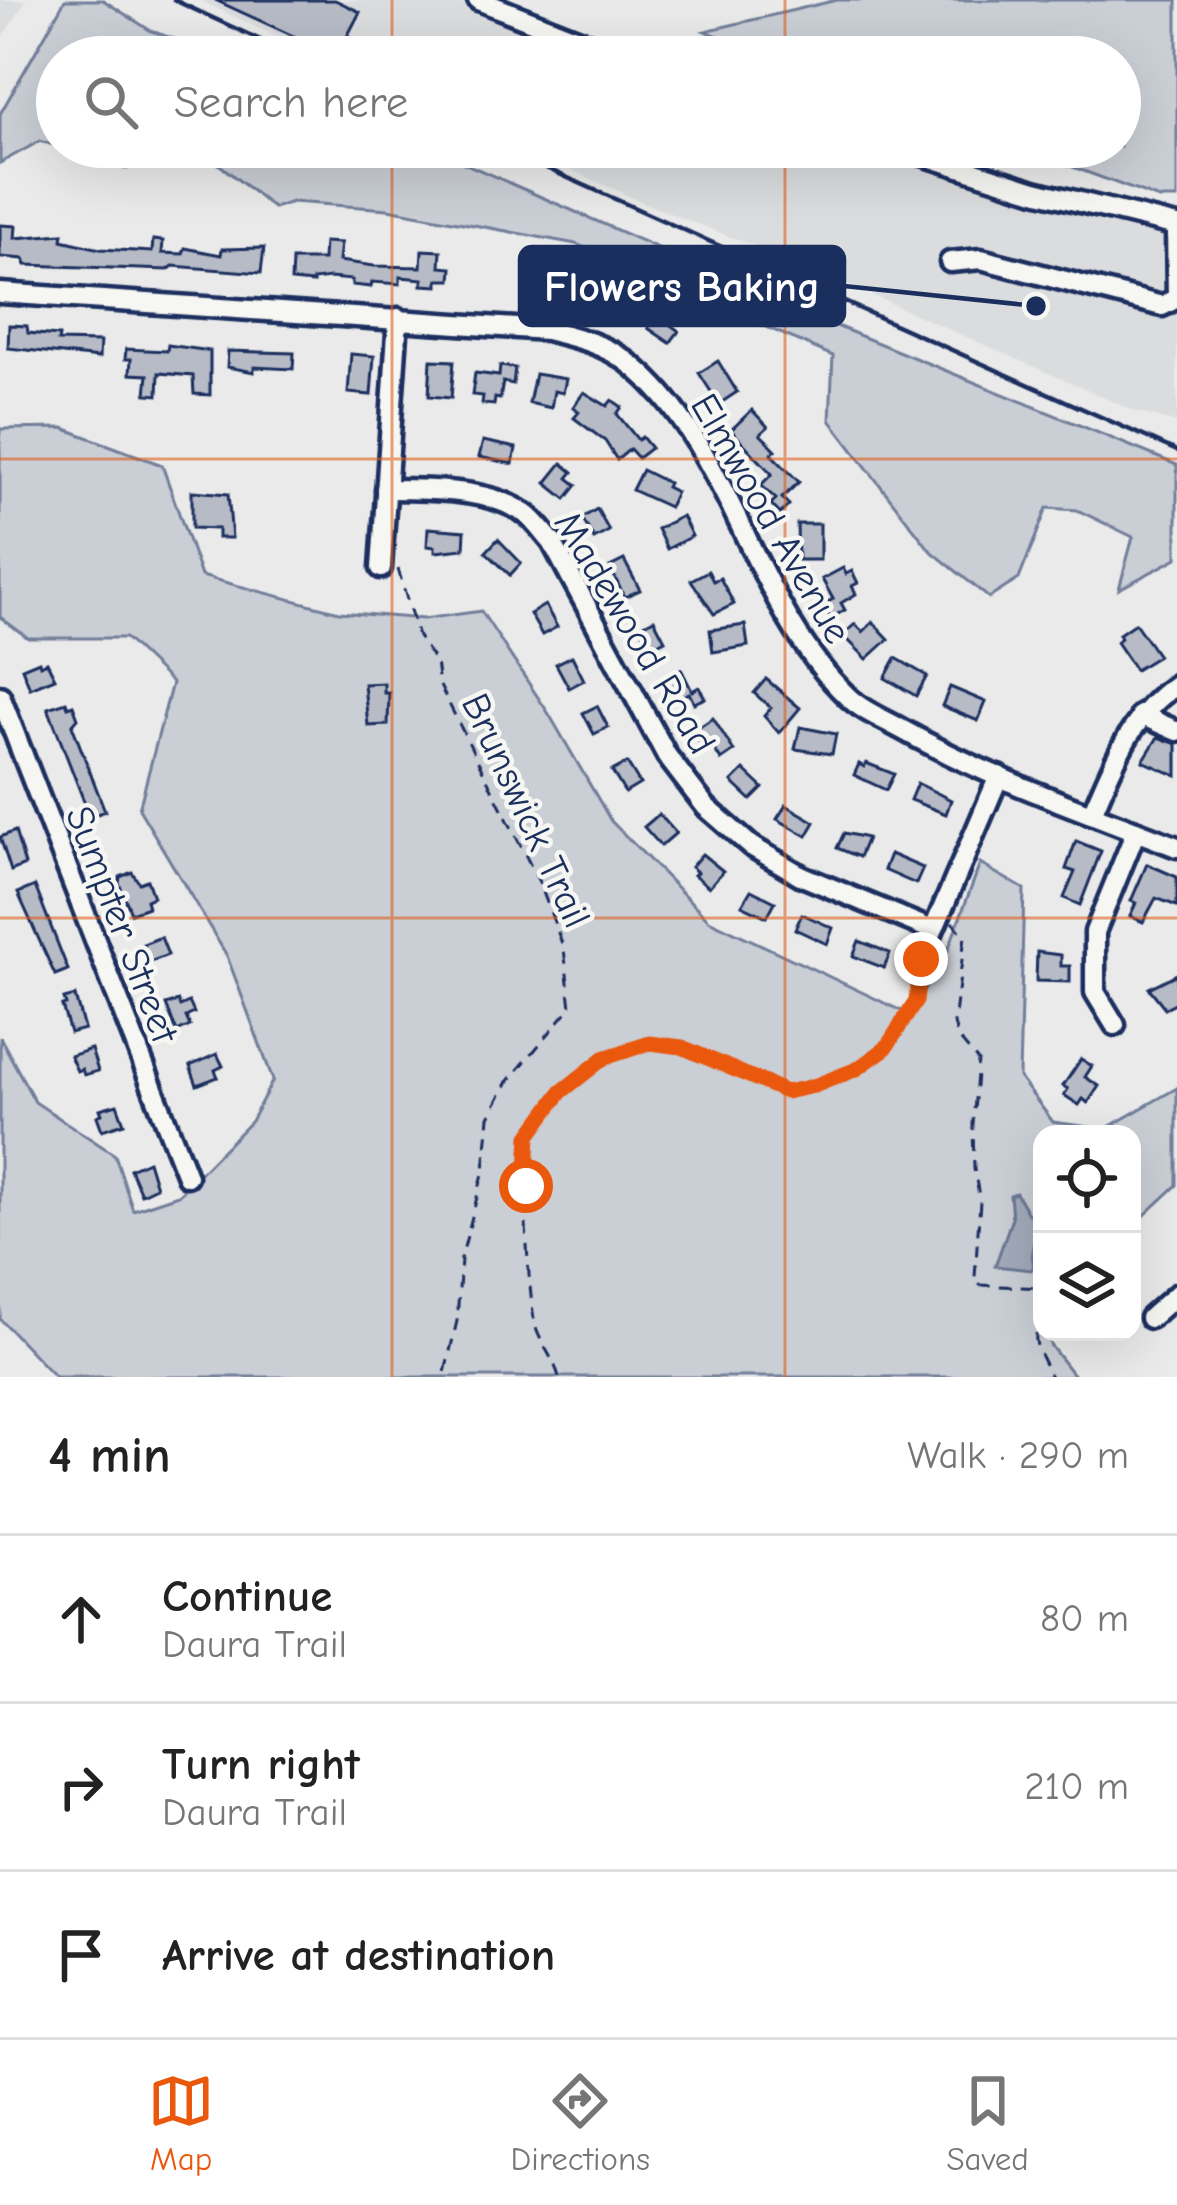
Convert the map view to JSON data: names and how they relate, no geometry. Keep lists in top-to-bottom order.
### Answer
{
  "streets": {
    "street": ["Elmwood Avenue", "Madewood Road", "Sumpter Street"],
    "path": ["Brunswick Trail"]
  },
  "places": ["Flowers Baking"],
  "page": {
    "search": "Search here",
    "heading": ["4 min", "Walk · 290 m"],
    "list": [
      ["Continue", "Daura Trail", "80 m"],
      ["Turn right", "Daura Trail", "210 m"],
      "Arrive at destination"
    ],
    "nav": ["Map", "Directions", "Saved"]
  }
}
